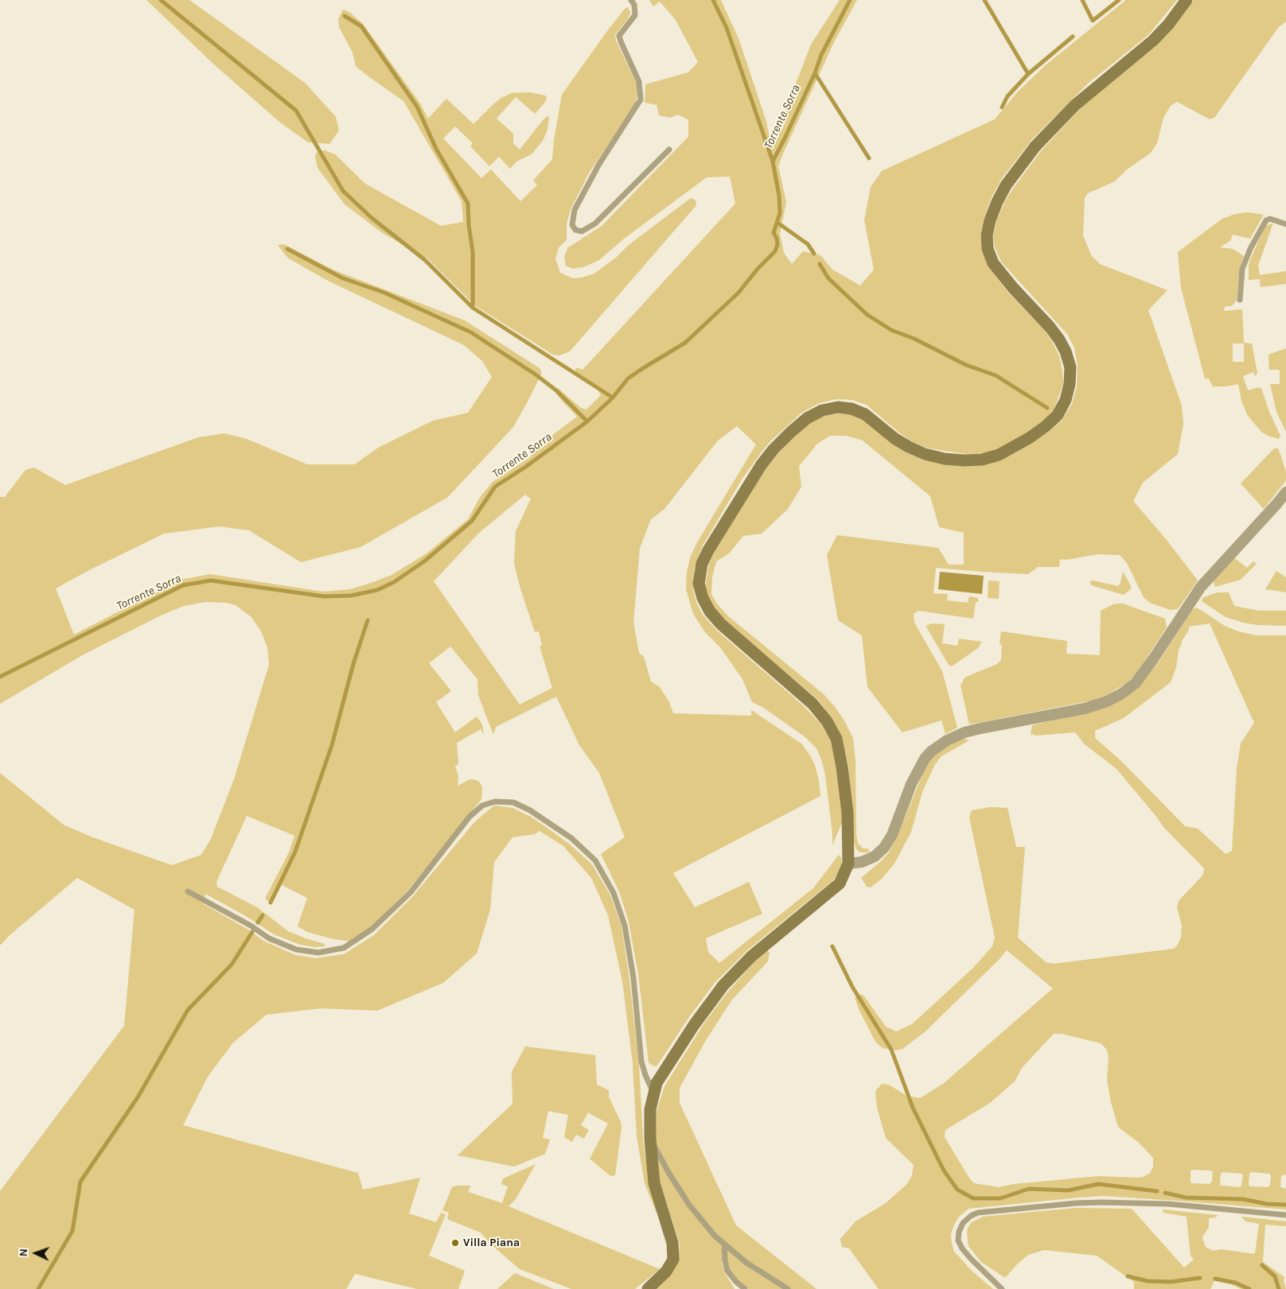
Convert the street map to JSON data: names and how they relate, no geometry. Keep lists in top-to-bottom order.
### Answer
{
  "water": ["Torrente Sorra"],
  "places": ["Villa Piana"],
  "north": "left"
}
